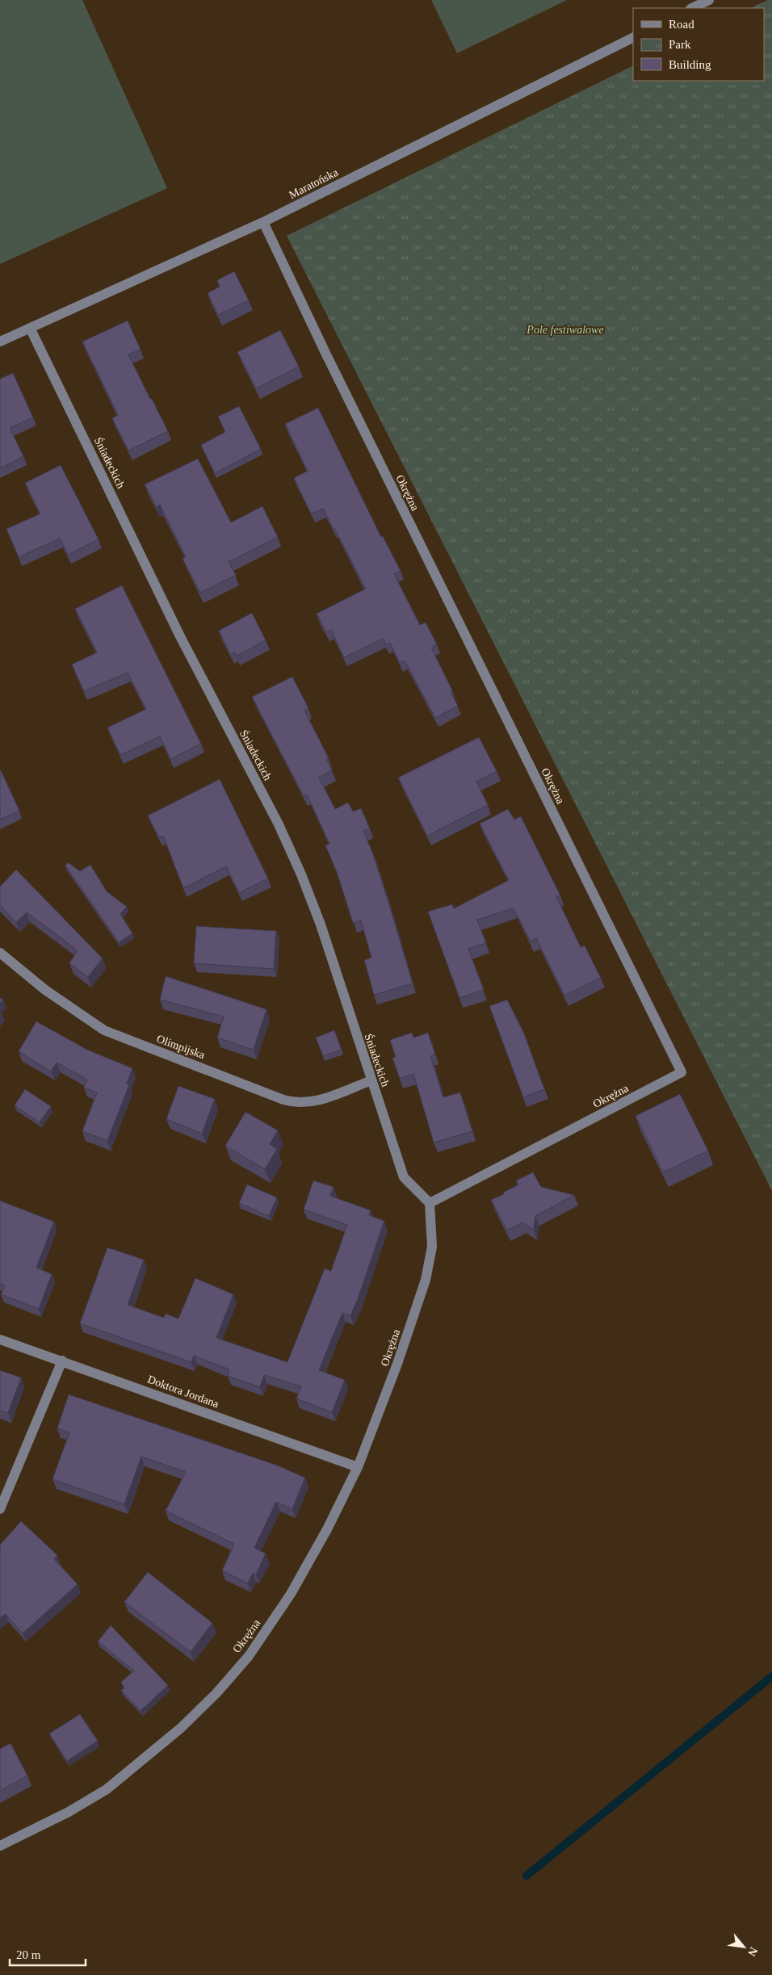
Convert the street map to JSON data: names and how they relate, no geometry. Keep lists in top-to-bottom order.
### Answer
{
  "streets": {
    "street": [
      "Maratońska",
      "Śniadeckich",
      "Okrężna",
      "Olimpijska",
      "Doktora Jordana"
    ]
  },
  "crossings": [
    ["Maratońska", "Śniadeckich"],
    ["Maratońska", "Okrężna"],
    ["Śniadeckich", "Okrężna"],
    ["Śniadeckich", "Olimpijska"],
    ["Okrężna", "Doktora Jordana"]
  ],
  "parks": ["Pole festiwalowe"],
  "legend": ["Road", "Park", "Building"],
  "scale_bar": "20 m",
  "north": "bottom right"
}
